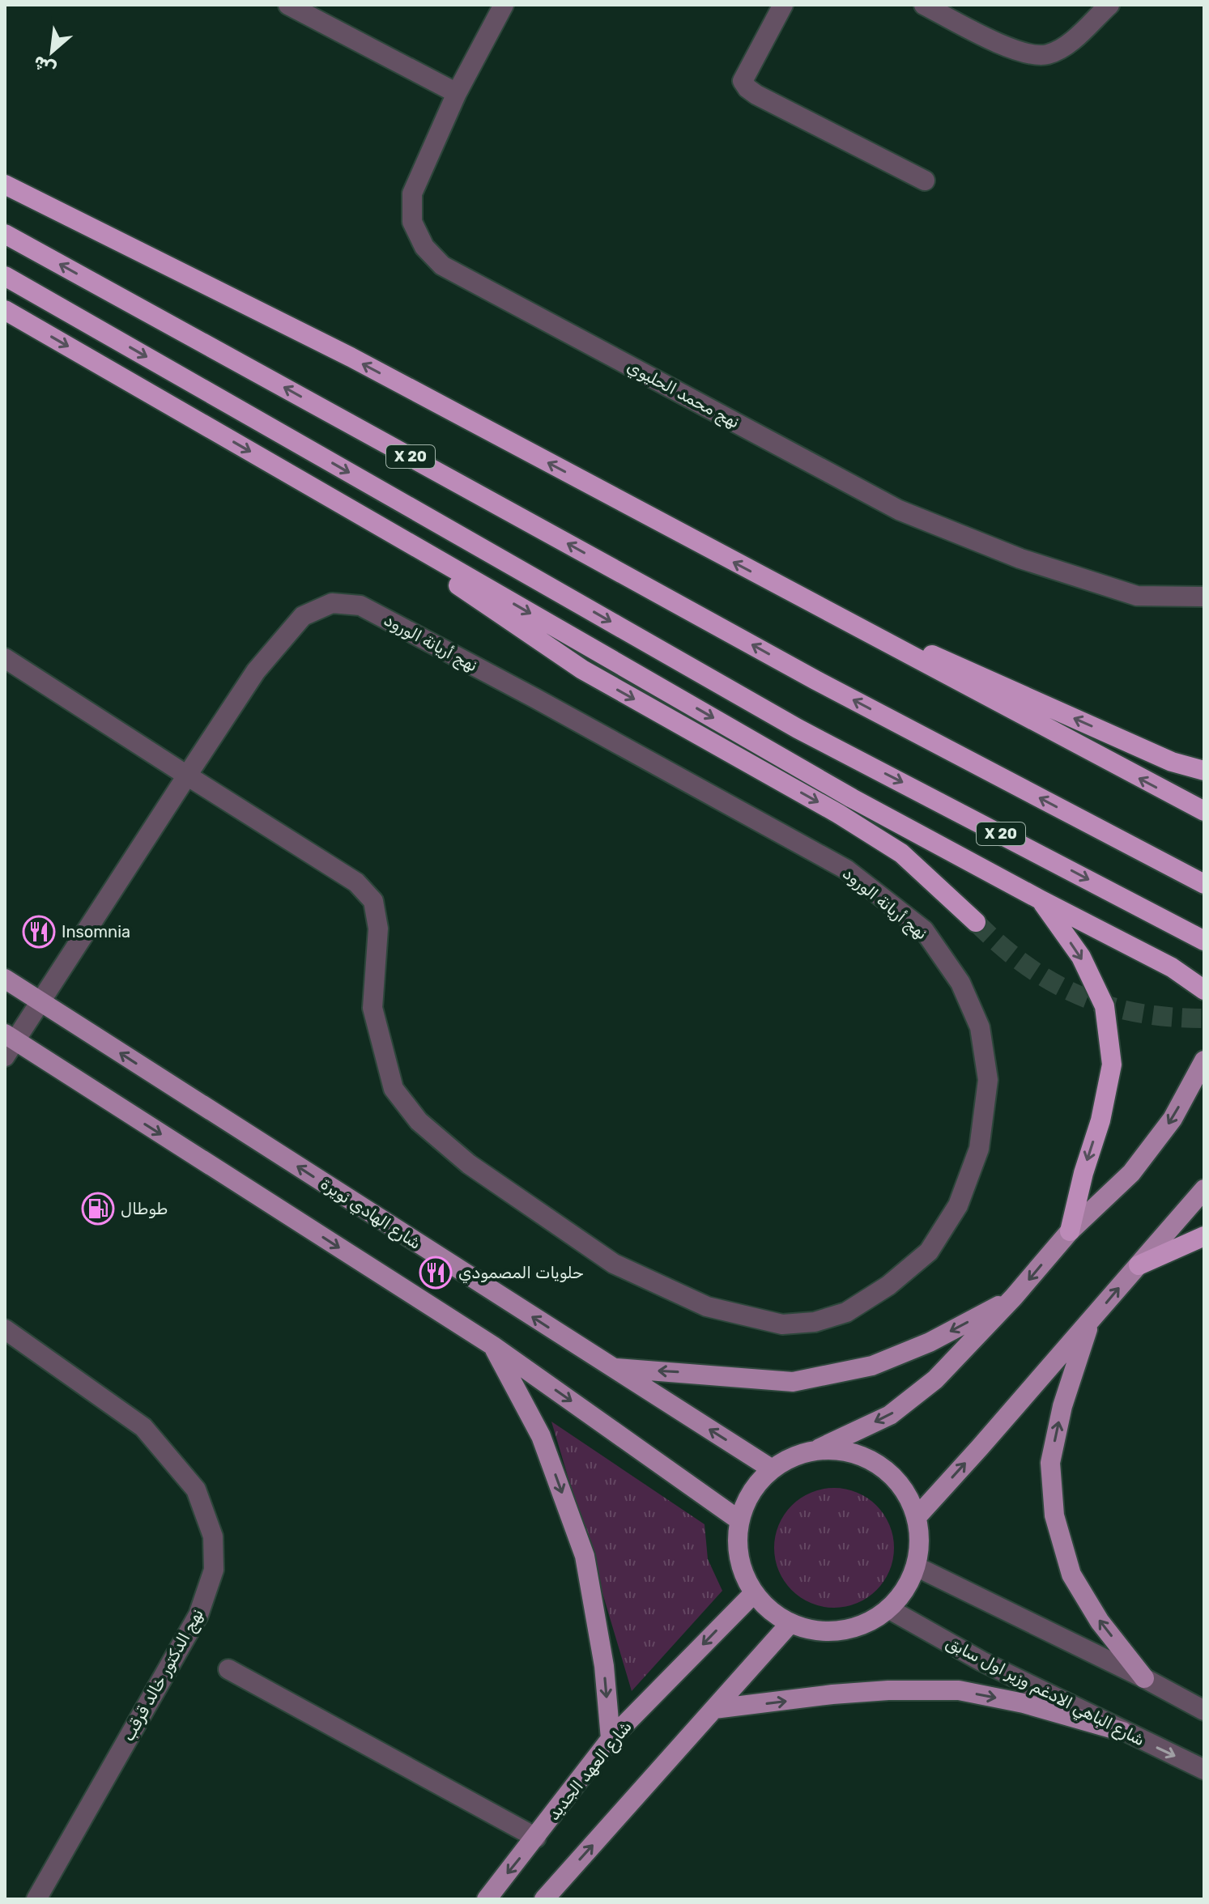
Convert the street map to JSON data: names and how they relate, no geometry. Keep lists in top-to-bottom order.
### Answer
{
  "streets": {
    "highway": ["X 20"],
    "main road": ["شارع الهادي نويرة", "شارع العهد الجديد"],
    "street": [
      "نهج محمد الحليوي",
      "نهج أريانة الورود",
      "نهج الدكتور خالد قرقب",
      "شارع الباهي الادغم وزير اول سابق"
    ]
  },
  "crossings": [
    ["نهج أريانة الورود", "شارع الهادي نويرة"],
    ["شارع الهادي نويرة", "شارع الباهي الادغم وزير اول سابق"],
    ["شارع الهادي نويرة", "شارع العهد الجديد"],
    ["شارع الباهي الادغم وزير اول سابق", "شارع العهد الجديد"]
  ],
  "places": {
    "restaurant": ["Insomnia", "حلويات المصمودي"],
    "fuel station": ["طوطال"]
  },
  "north": "bottom left"
}
